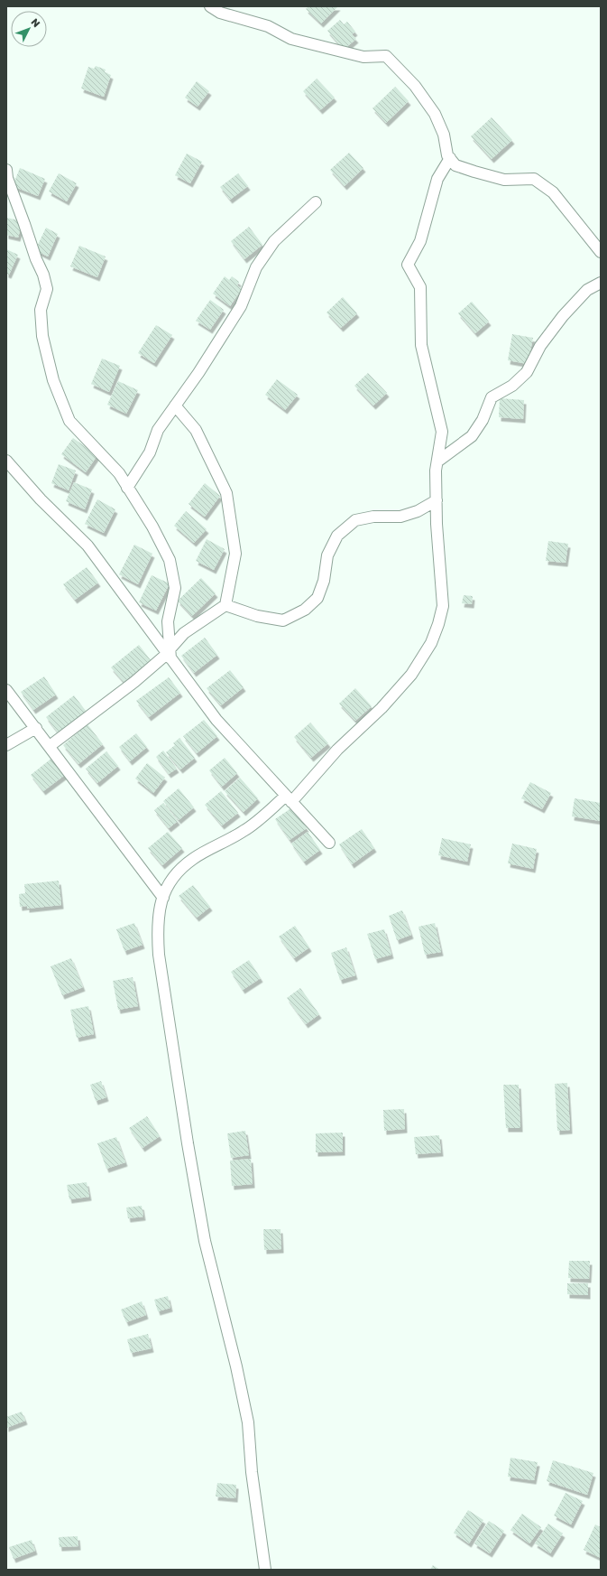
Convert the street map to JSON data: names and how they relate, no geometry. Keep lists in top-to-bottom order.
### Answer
{
  "north": "top right"
}
